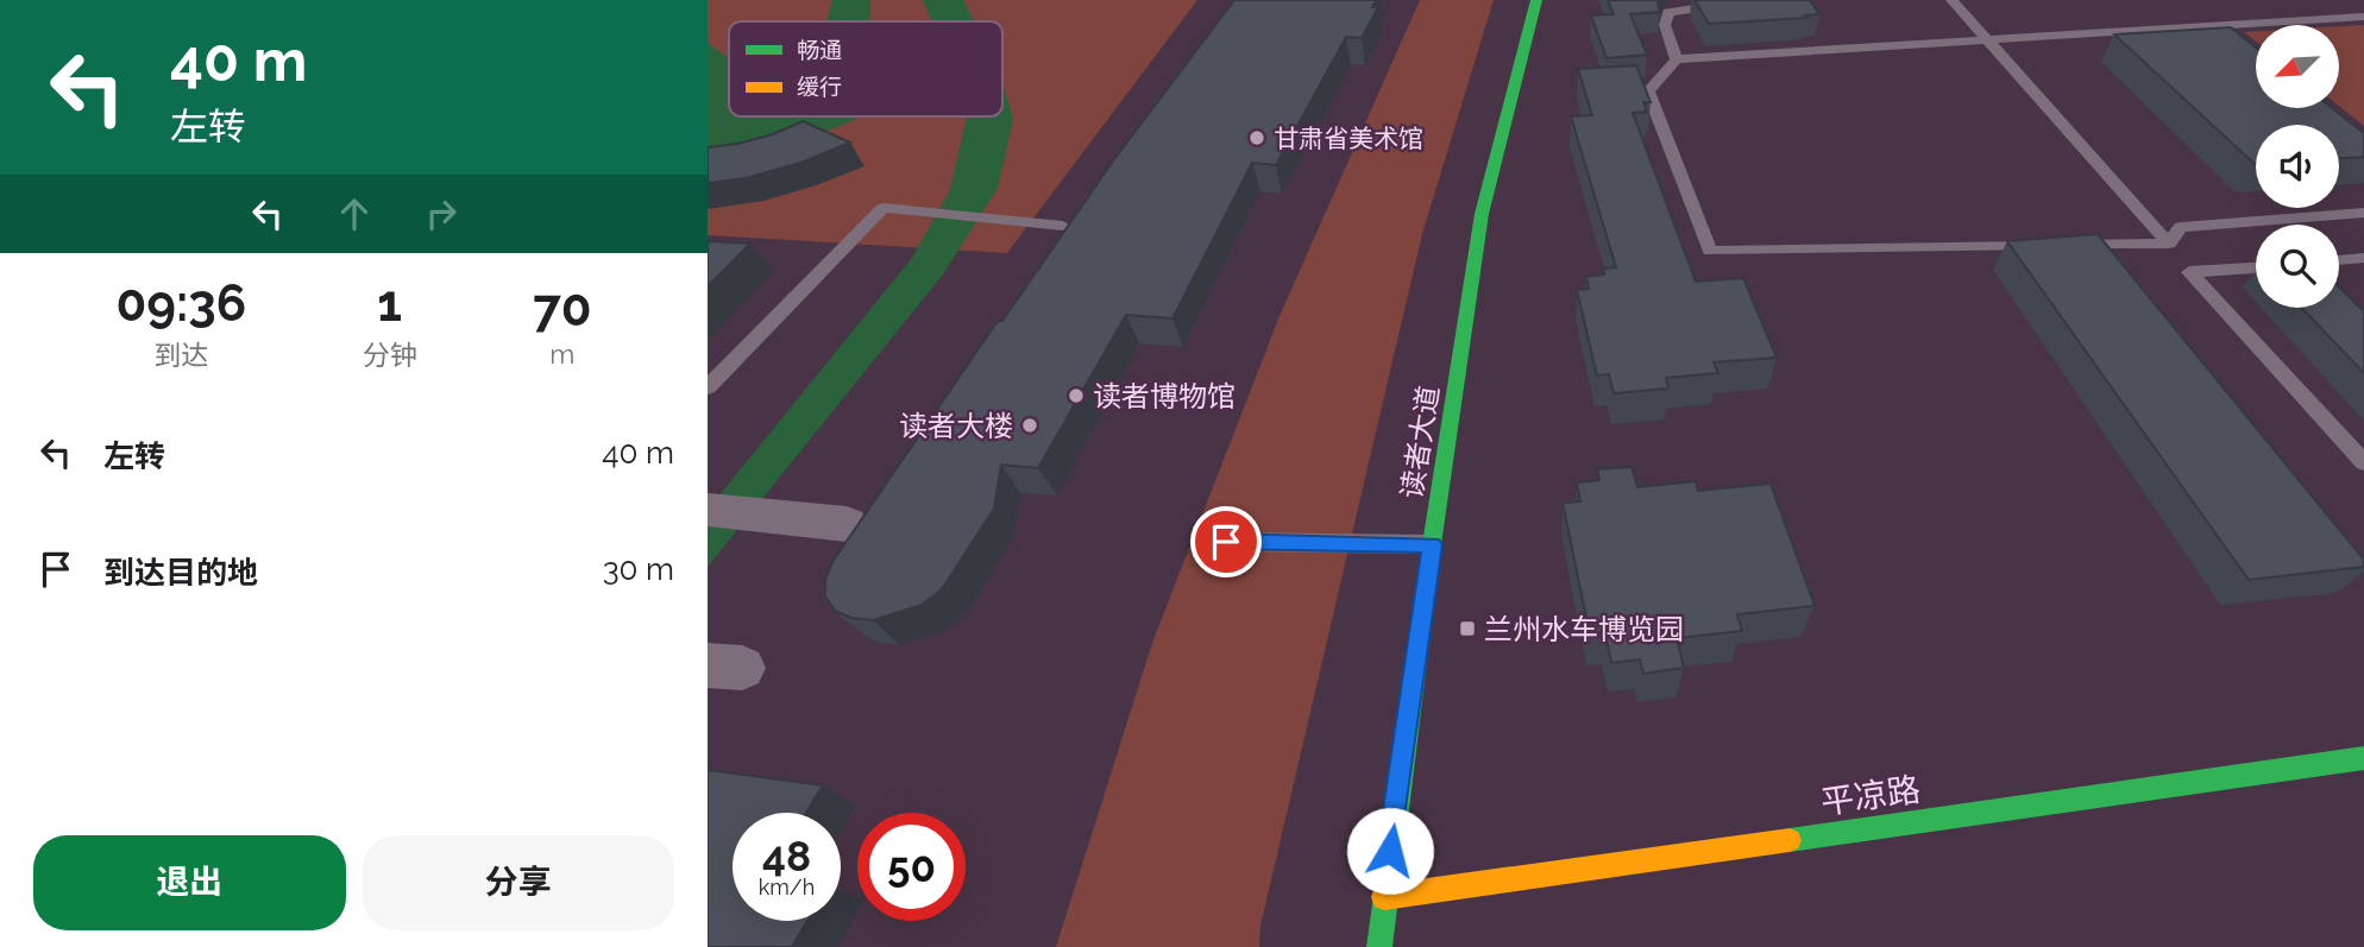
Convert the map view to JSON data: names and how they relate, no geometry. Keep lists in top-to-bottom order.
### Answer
{
  "streets": {
    "main road": ["读者大道", "平凉路"]
  },
  "crossings": [
    ["读者大道", "平凉路"]
  ],
  "places": {
    "other": ["甘肃省美术馆", "读者博物馆", "读者大楼"],
    "transit": ["兰州水车博览园"]
  },
  "legend": ["畅通", "缓行"],
  "north": "bottom left",
  "page": {
    "turn": ["40 m", "左转"],
    "eta": [
      "09:36",
      "到达",
      "1",
      "分钟",
      "70",
      "m"
    ],
    "list": [
      {
        "name": "左转",
        "value": "40 m"
      },
      {
        "name": "到达目的地",
        "value": "30 m"
      }
    ],
    "speed": "48 km/h",
    "limit": "50",
    "buttons": ["退出", "分享"]
  }
}
